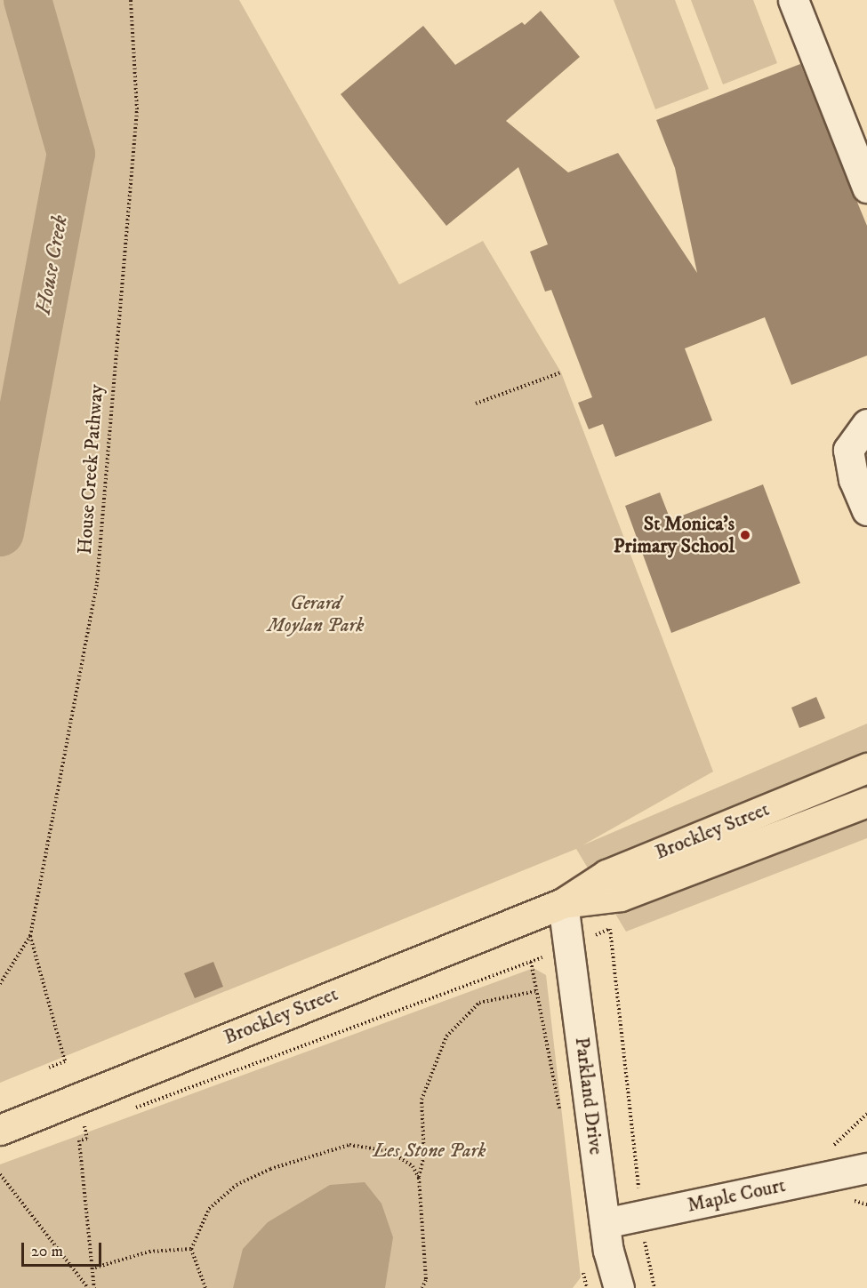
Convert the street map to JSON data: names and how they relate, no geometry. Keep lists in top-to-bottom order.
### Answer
{
  "streets": {
    "main road": ["Brockley Street"],
    "street": ["Parkland Drive", "Maple Court"],
    "path": ["House Creek Pathway"]
  },
  "crossings": [
    ["Brockley Street", "Parkland Drive"],
    ["Parkland Drive", "Maple Court"]
  ],
  "water": ["House Creek"],
  "parks": ["Gerard Moylan Park", "Les Stone Park"],
  "places": ["St Monica's Primary School"],
  "scale_bar": "20 m"
}
